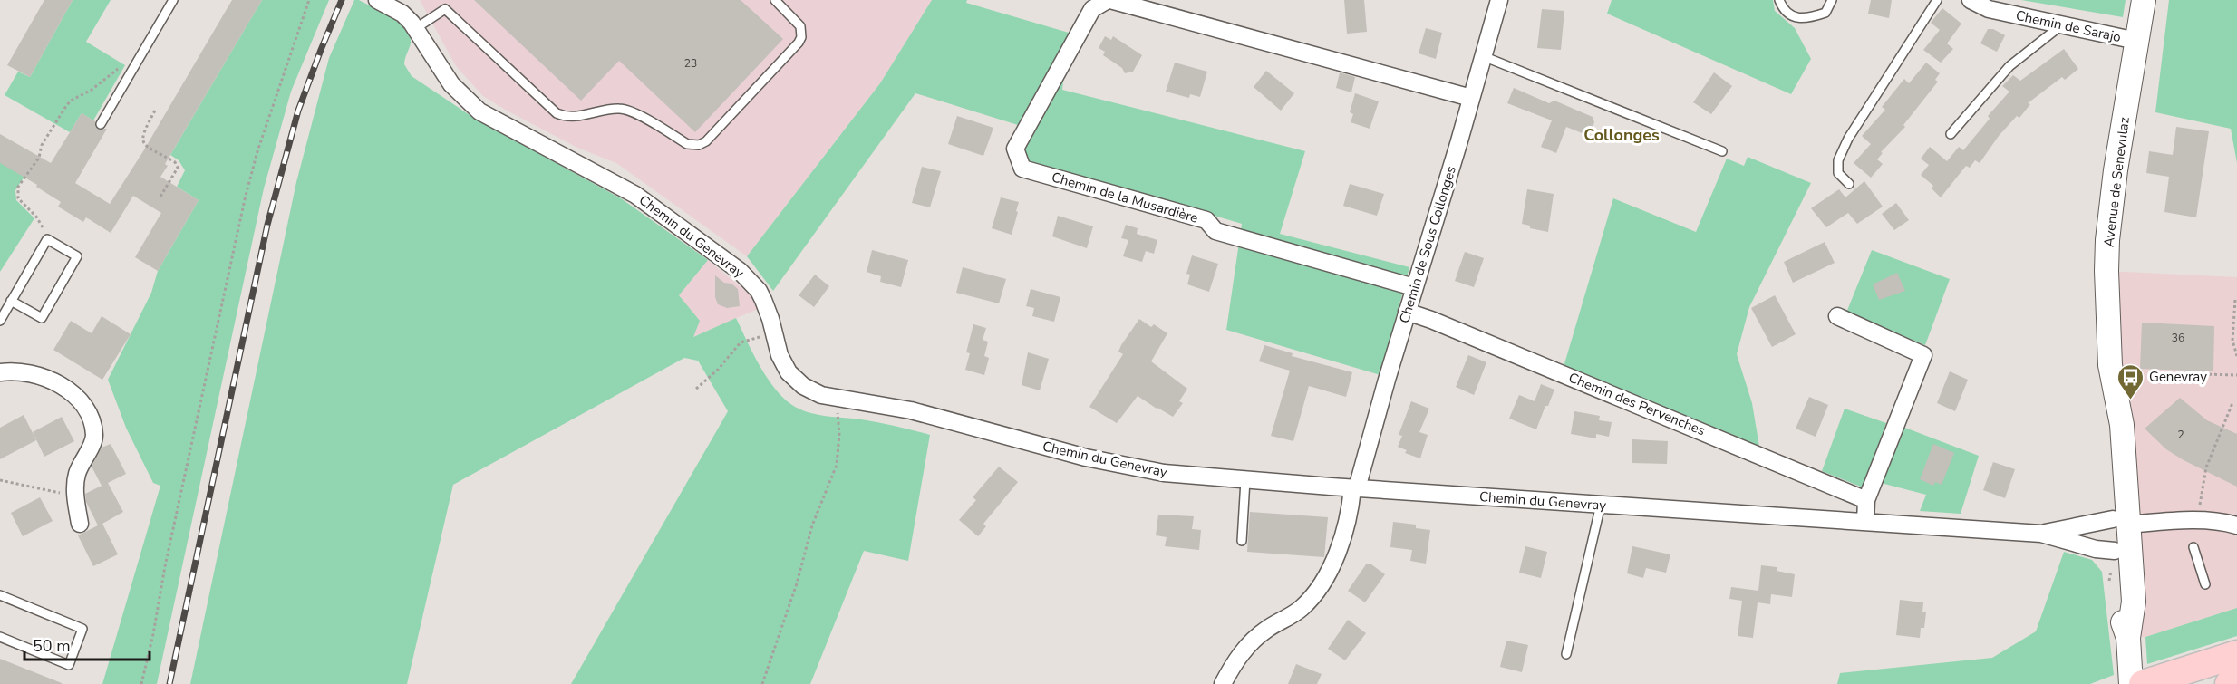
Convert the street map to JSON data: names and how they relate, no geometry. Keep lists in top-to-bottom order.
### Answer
{
  "streets": {
    "main road": ["Avenue de Senevulaz"],
    "street": [
      "Chemin de Sarajo",
      "Chemin de la Musardière",
      "Chemin du Genevray",
      "Chemin de Sous Collonges",
      "Chemin des Pervenches"
    ]
  },
  "crossings": [
    ["Chemin de Sarajo", "Avenue de Senevulaz"],
    ["Avenue de Senevulaz", "Chemin du Genevray"],
    ["Chemin de la Musardière", "Chemin de Sous Collonges"],
    ["Chemin du Genevray", "Chemin de Sous Collonges"],
    ["Chemin de Sous Collonges", "Chemin des Pervenches"]
  ],
  "districts": ["Collonges"],
  "places": {
    "bus stop": ["Genevray"]
  },
  "house_numbers": ["23", "36", "2"],
  "scale_bar": "50 m"
}
